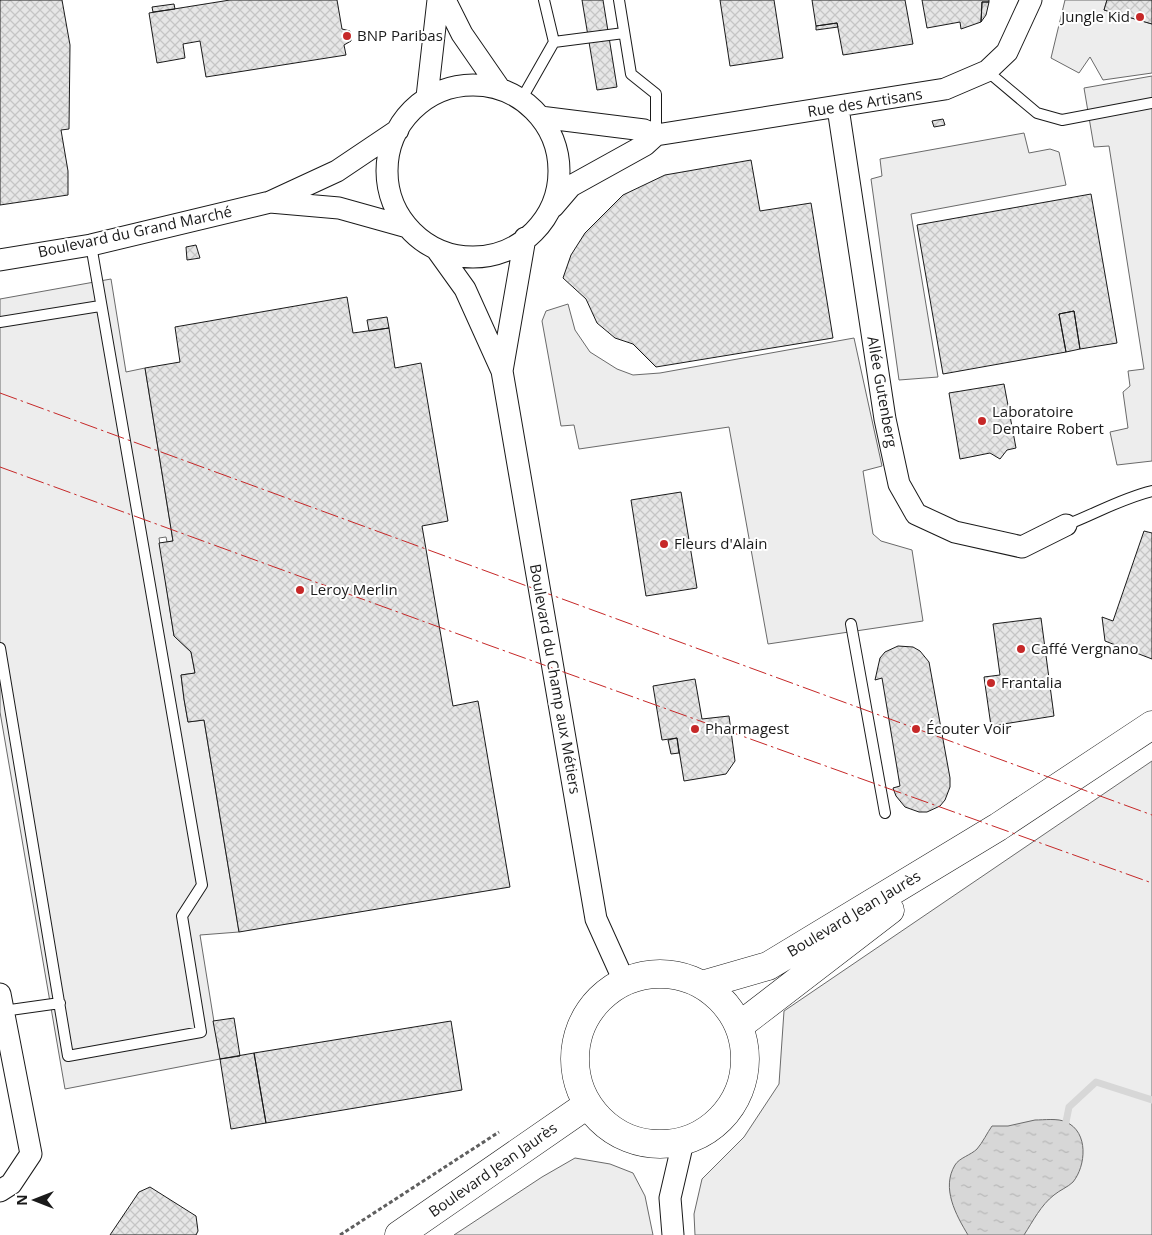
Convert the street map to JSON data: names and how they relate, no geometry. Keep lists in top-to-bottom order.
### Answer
{
  "streets": {
    "street": [
      "Rue des Artisans",
      "Boulevard du Grand Marché",
      "Allée Gutenberg",
      "Boulevard du Champ aux Métiers",
      "Boulevard Jean Jaurès"
    ]
  },
  "crossings": [
    ["Rue des Artisans", "Boulevard du Grand Marché"],
    ["Rue des Artisans", "Allée Gutenberg"],
    ["Rue des Artisans", "Boulevard du Champ aux Métiers"],
    ["Boulevard du Grand Marché", "Boulevard du Champ aux Métiers"],
    ["Boulevard du Champ aux Métiers", "Boulevard Jean Jaurès"]
  ],
  "places": [
    "Jungle Kid",
    "BNP Paribas",
    "Laboratoire Dentaire Robert",
    "Fleurs d'Alain",
    "Leroy Merlin",
    "Caffé Vergnano",
    "Frantalia",
    "Pharmagest",
    "Écouter Voir"
  ],
  "north": "left"
}
